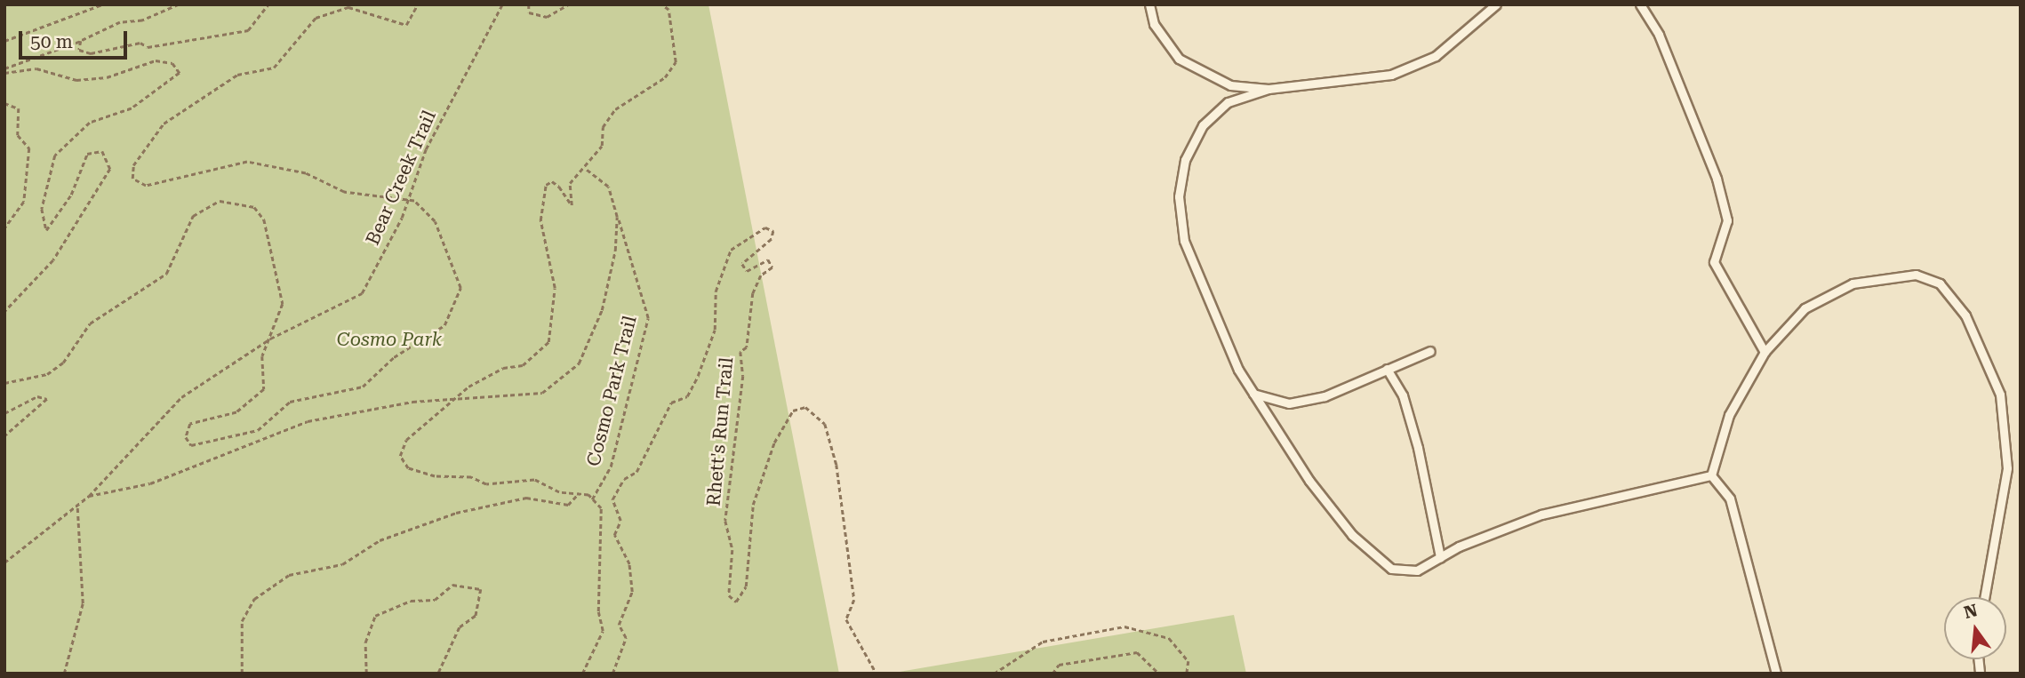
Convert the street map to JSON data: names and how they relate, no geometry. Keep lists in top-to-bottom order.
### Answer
{
  "streets": {
    "path": ["Bear Creek Trail", "Cosmo Park Trail", "Rhett's Run Trail"]
  },
  "parks": ["Cosmo Park"],
  "scale_bar": "50 m",
  "north": "top"
}
